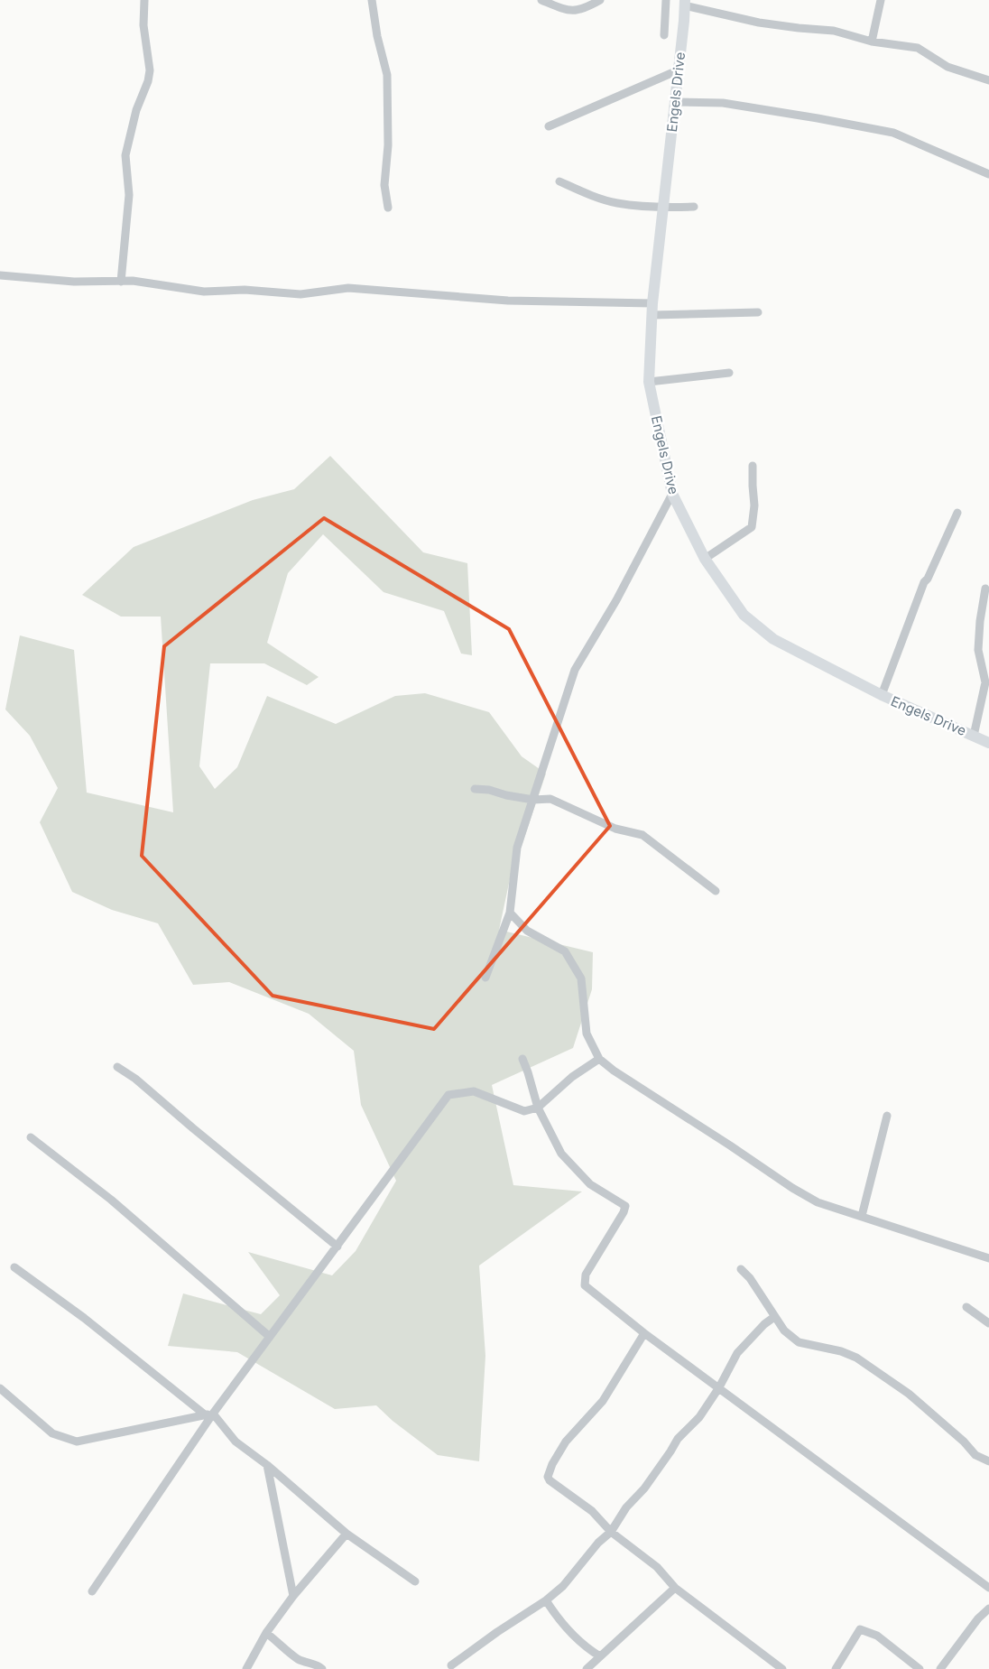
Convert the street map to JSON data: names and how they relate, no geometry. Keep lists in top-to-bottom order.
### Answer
{
  "streets": {
    "street": ["Engels Drive"]
  }
}
